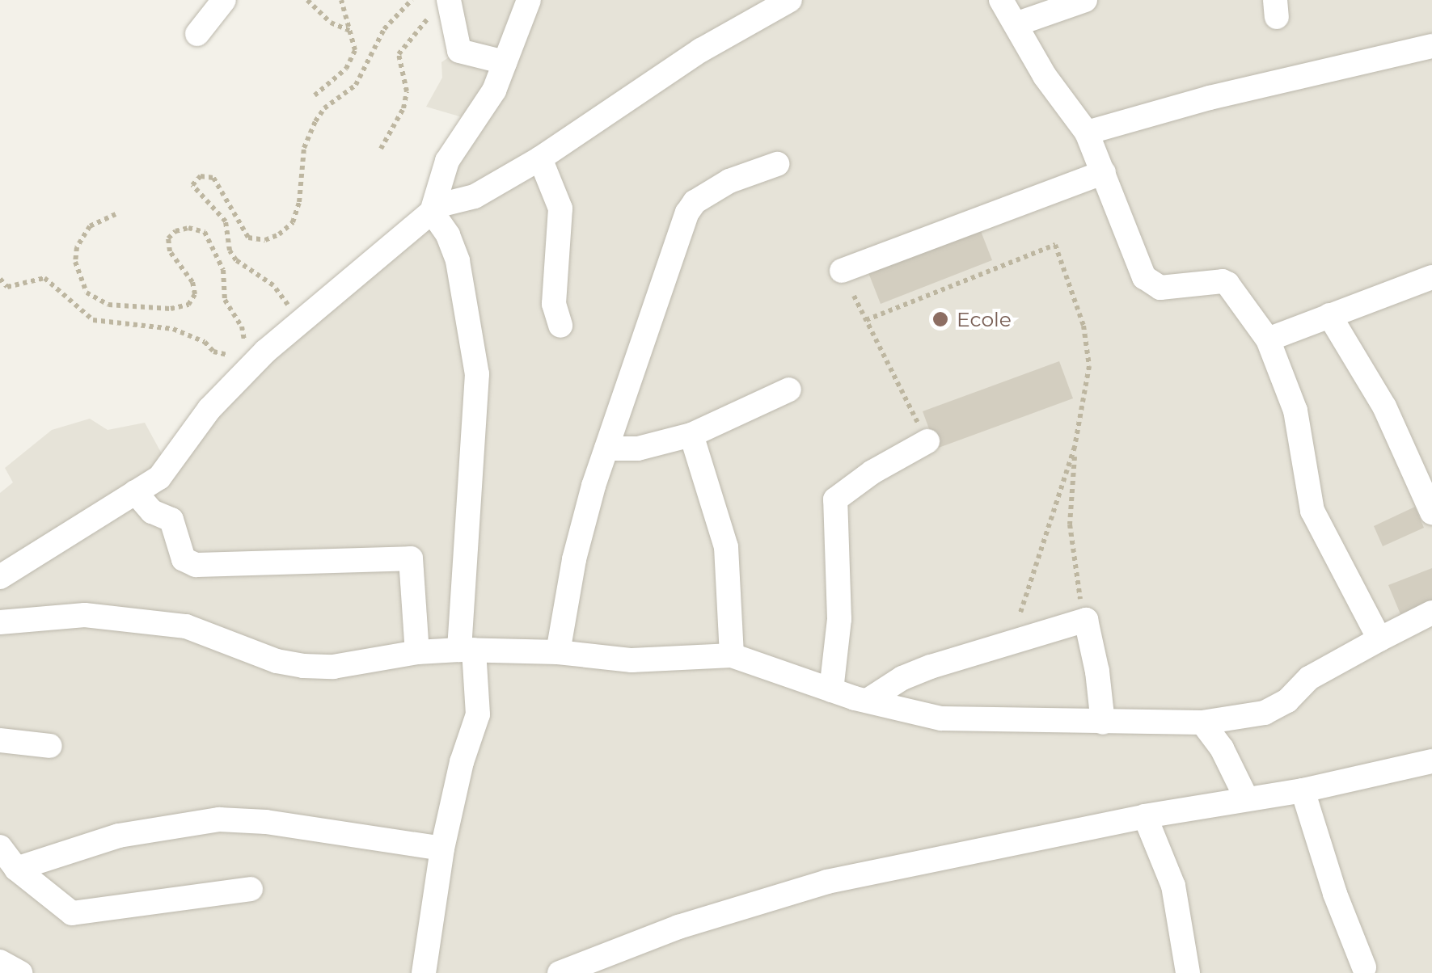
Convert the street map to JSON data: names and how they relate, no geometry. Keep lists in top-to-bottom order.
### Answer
{
  "places": ["Ecole"]
}
